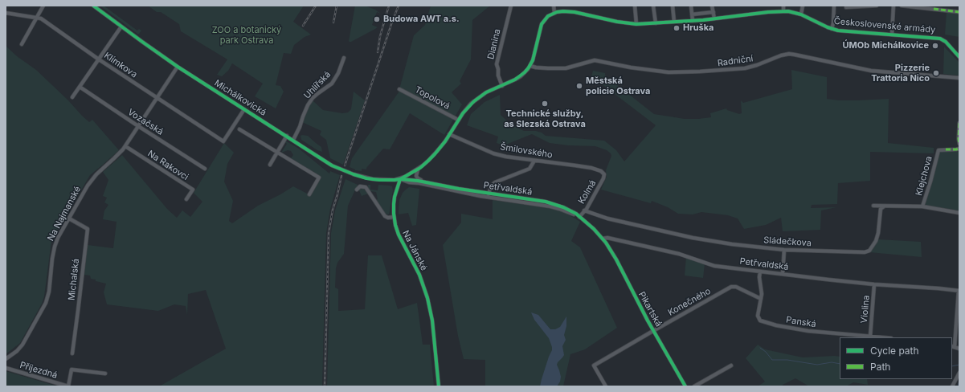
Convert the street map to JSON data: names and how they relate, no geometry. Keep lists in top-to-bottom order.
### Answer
{
  "streets": {
    "street": [
      "Československé armády",
      "Dianina",
      "Radniční",
      "Klímkova",
      "Uhlířská",
      "Michálkovická",
      "Topolová",
      "Vozačská",
      "Šmilovského",
      "Na Rakovci",
      "Klejchova",
      "Petřvaldská",
      "Kolmá",
      "Na Najmanské",
      "Sládečkova",
      "Na Jánské",
      "Michalská",
      "Konečného",
      "Pikartská",
      "Violina",
      "Panská",
      "Příjezdná"
    ]
  },
  "crossings": [
    ["Klímkova", "Michálkovická"],
    ["Uhlířská", "Michálkovická"],
    ["Michálkovická", "Petřvaldská"],
    ["Michálkovická", "Na Jánské"],
    ["Šmilovského", "Kolmá"],
    ["Na Rakovci", "Na Najmanské"],
    ["Petřvaldská", "Kolmá"],
    ["Petřvaldská", "Na Jánské"],
    ["Petřvaldská", "Pikartská"],
    ["Petřvaldská", "Violina"],
    ["Petřvaldská", "Panská"],
    ["Kolmá", "Sládečkova"],
    ["Na Najmanské", "Michalská"],
    ["Konečného", "Pikartská"],
    ["Konečného", "Panská"],
    ["Violina", "Panská"]
  ],
  "parks": ["ZOO a botanický park Ostrava"],
  "places": [
    "Budowa AWT a.s.",
    "Hruška",
    "ÚMOb Michálkovice",
    "Pizzerie Trattoria Nico",
    "Městská policie Ostrava",
    "Technické služby, as Slezská Ostrava"
  ],
  "legend": ["Cycle path", "Path"]
}
